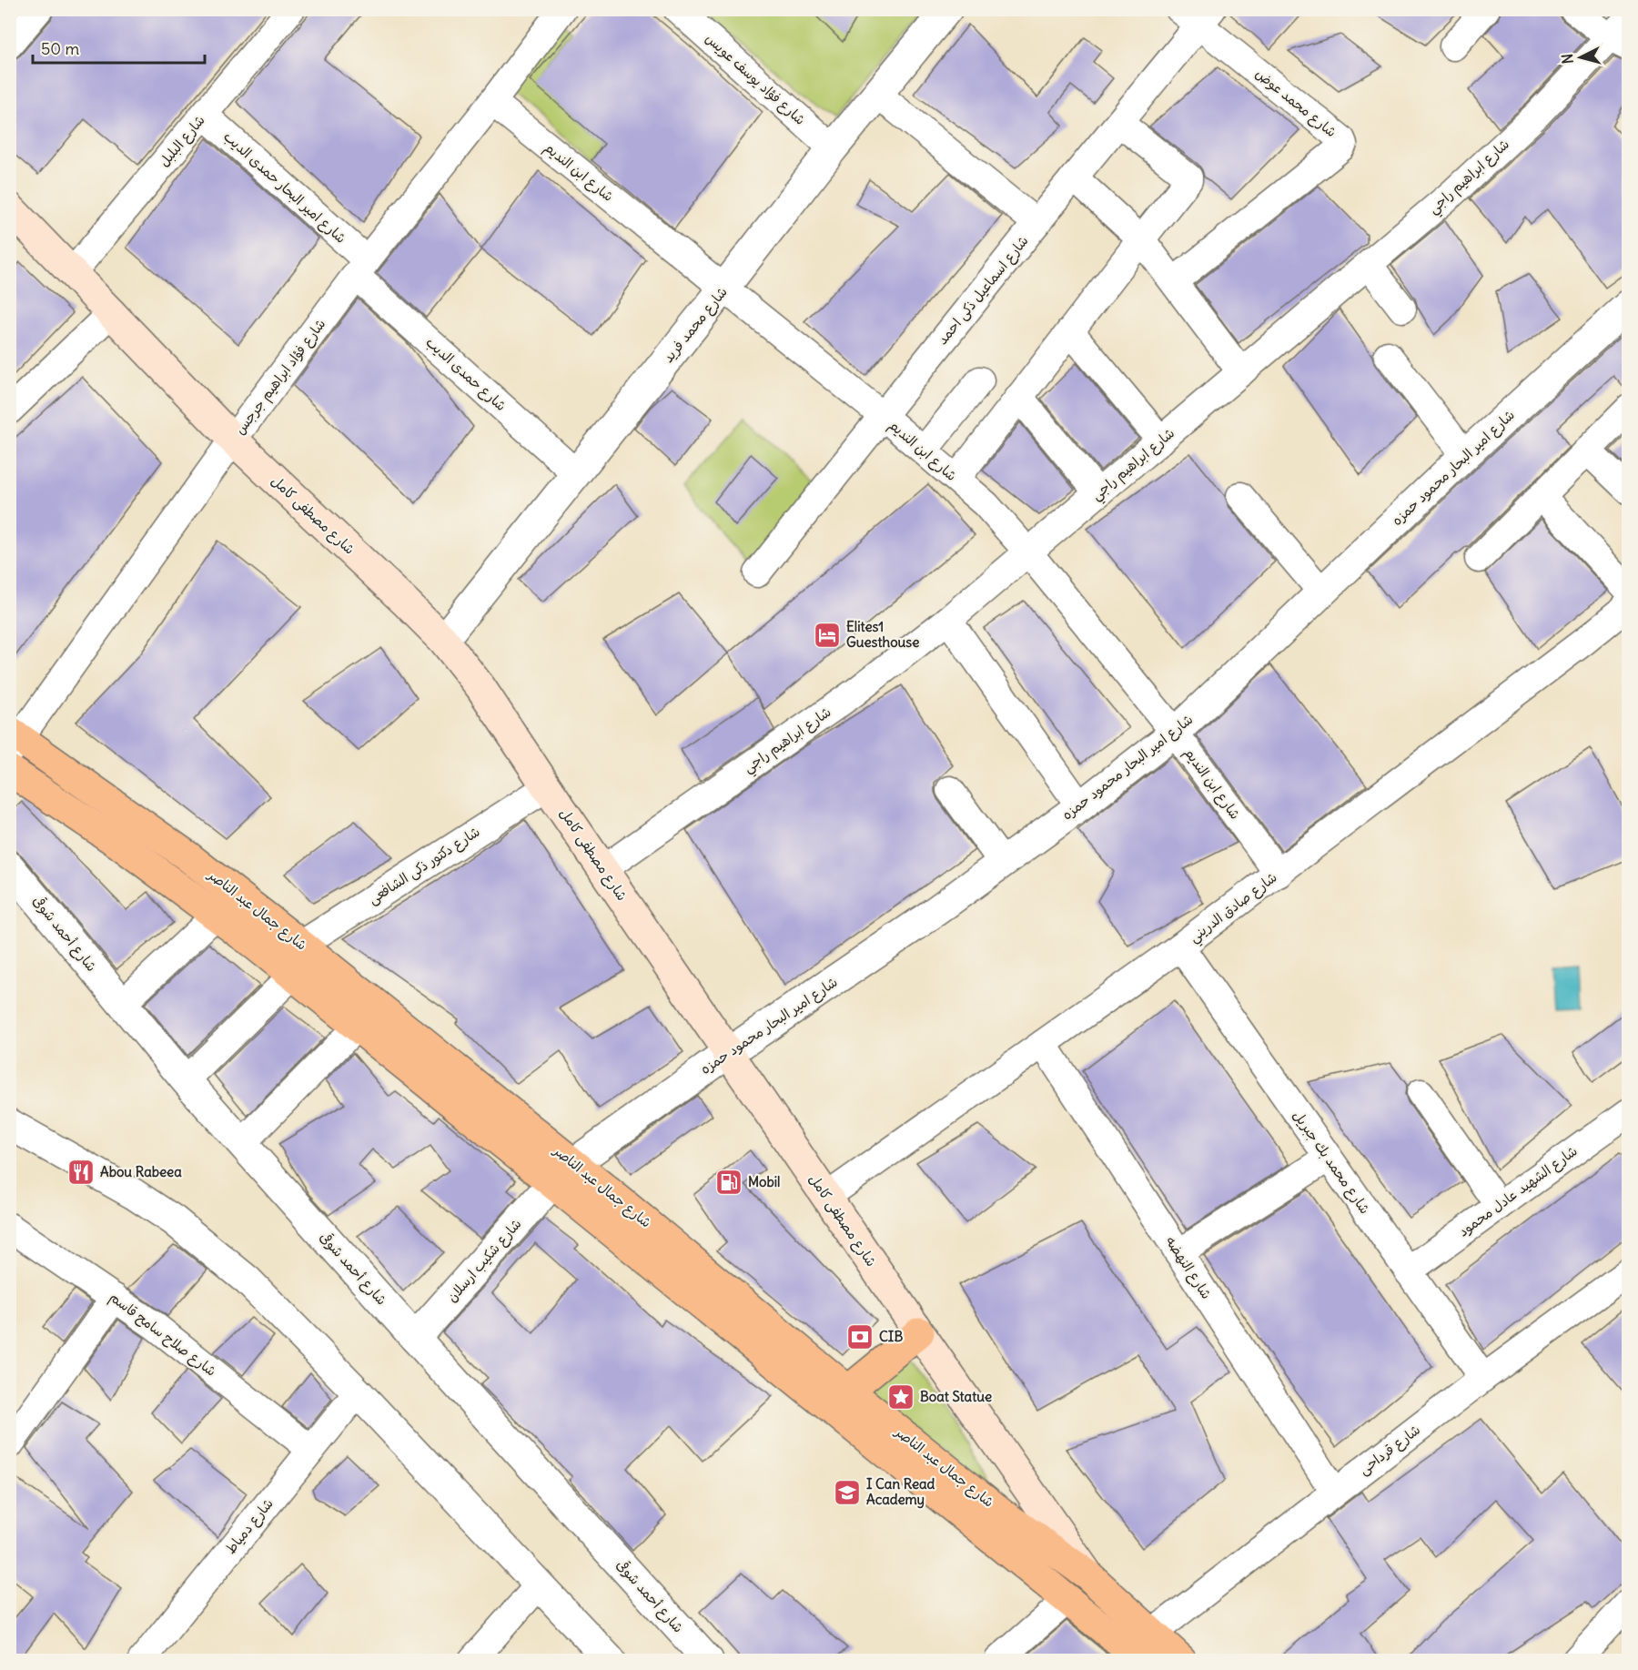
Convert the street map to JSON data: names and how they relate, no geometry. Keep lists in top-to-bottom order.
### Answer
{
  "streets": {
    "main road": ["شارع مصطفى كامل", "شارع جمال عبد الناصر"],
    "street": [
      "شارع فؤاد يوسف عويس",
      "شارع محمد عوض",
      "شارع البلبل",
      "شارع ابن النديم",
      "شارع ابراهيم راجي",
      "شارع امير البحار حمدى الديب",
      "شارع اسماعيل ذكى احمد",
      "شارع محمد فريد",
      "شارع حمدى الديب",
      "شارع فؤاد ابراهيم جرجس",
      "شارع امير البحار محمود حمزه",
      "شارع دكتور ذكى الشافعى",
      "شارع صادق الدريني",
      "شارع أحمد شوقى",
      "شارع محمد بك جبريل",
      "شارع الشهيد عادل محمود",
      "شارع شكيب ارسلان",
      "شارع النهضه",
      "شارع صلاح سامح قاسم",
      "شارع قرداحى",
      "شارع دمياط"
    ]
  },
  "crossings": [
    ["شارع فؤاد يوسف عويس", "شارع محمد فريد"],
    ["شارع محمد عوض", "شارع اسماعيل ذكى احمد"],
    ["شارع البلبل", "شارع امير البحار حمدى الديب"],
    ["شارع البلبل", "شارع مصطفى كامل"],
    ["شارع ابن النديم", "شارع ابراهيم راجي"],
    ["شارع ابن النديم", "شارع اسماعيل ذكى احمد"],
    ["شارع ابن النديم", "شارع محمد فريد"],
    ["شارع ابن النديم", "شارع فؤاد ابراهيم جرجس"],
    ["شارع ابن النديم", "شارع امير البحار محمود حمزه"],
    ["شارع ابن النديم", "شارع صادق الدريني"],
    ["شارع ابراهيم راجي", "شارع مصطفى كامل"],
    ["شارع امير البحار حمدى الديب", "شارع حمدى الديب"],
    ["شارع امير البحار حمدى الديب", "شارع فؤاد ابراهيم جرجس"],
    ["شارع محمد فريد", "شارع حمدى الديب"],
    ["شارع محمد فريد", "شارع مصطفى كامل"],
    ["شارع حمدى الديب", "شارع فؤاد ابراهيم جرجس"],
    ["شارع فؤاد ابراهيم جرجس", "شارع مصطفى كامل"],
    ["شارع فؤاد ابراهيم جرجس", "شارع جمال عبد الناصر"],
    ["شارع امير البحار محمود حمزه", "شارع مصطفى كامل"],
    ["شارع امير البحار محمود حمزه", "شارع جمال عبد الناصر"],
    ["شارع مصطفى كامل", "شارع دكتور ذكى الشافعى"],
    ["شارع مصطفى كامل", "شارع صادق الدريني"],
    ["شارع مصطفى كامل", "شارع جمال عبد الناصر"],
    ["شارع دكتور ذكى الشافعى", "شارع جمال عبد الناصر"],
    ["شارع صادق الدريني", "شارع محمد بك جبريل"],
    ["شارع صادق الدريني", "شارع النهضه"],
    ["شارع جمال عبد الناصر", "شارع شكيب ارسلان"],
    ["شارع جمال عبد الناصر", "شارع قرداحى"],
    ["شارع أحمد شوقى", "شارع شكيب ارسلان"],
    ["شارع محمد بك جبريل", "شارع الشهيد عادل محمود"],
    ["شارع محمد بك جبريل", "شارع قرداحى"],
    ["شارع النهضه", "شارع قرداحى"],
    ["شارع صلاح سامح قاسم", "شارع دمياط"]
  ],
  "places": {
    "hotel": ["Elites1 Guesthouse"],
    "restaurant": ["Abou Rabeea"],
    "fuel station": ["Mobil"],
    "bank": ["CIB"],
    "place": ["Boat Statue"],
    "school or university": ["I Can Read Academy"]
  },
  "scale_bar": "50 m",
  "north": "left"
}
